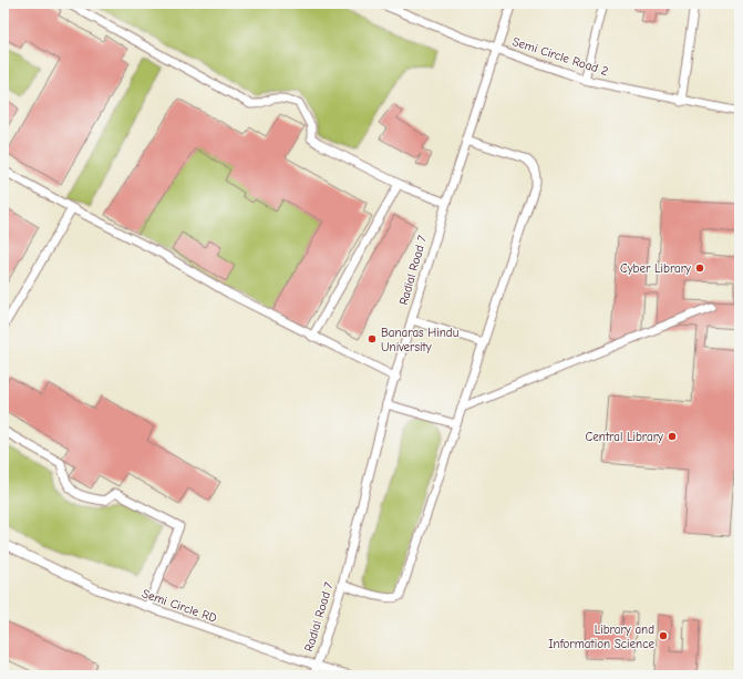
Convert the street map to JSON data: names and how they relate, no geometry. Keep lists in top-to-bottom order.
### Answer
{
  "streets": {
    "lane": ["Semi Circle Road 2", "Radial Road 7", "Semi Circle RD"]
  },
  "crossings": [
    ["Semi Circle Road 2", "Radial Road 7"],
    ["Radial Road 7", "Semi Circle RD"]
  ],
  "places": [
    "Cyber Library",
    "Banaras Hindu University",
    "Central Library",
    "Library and Information Science"
  ]
}
